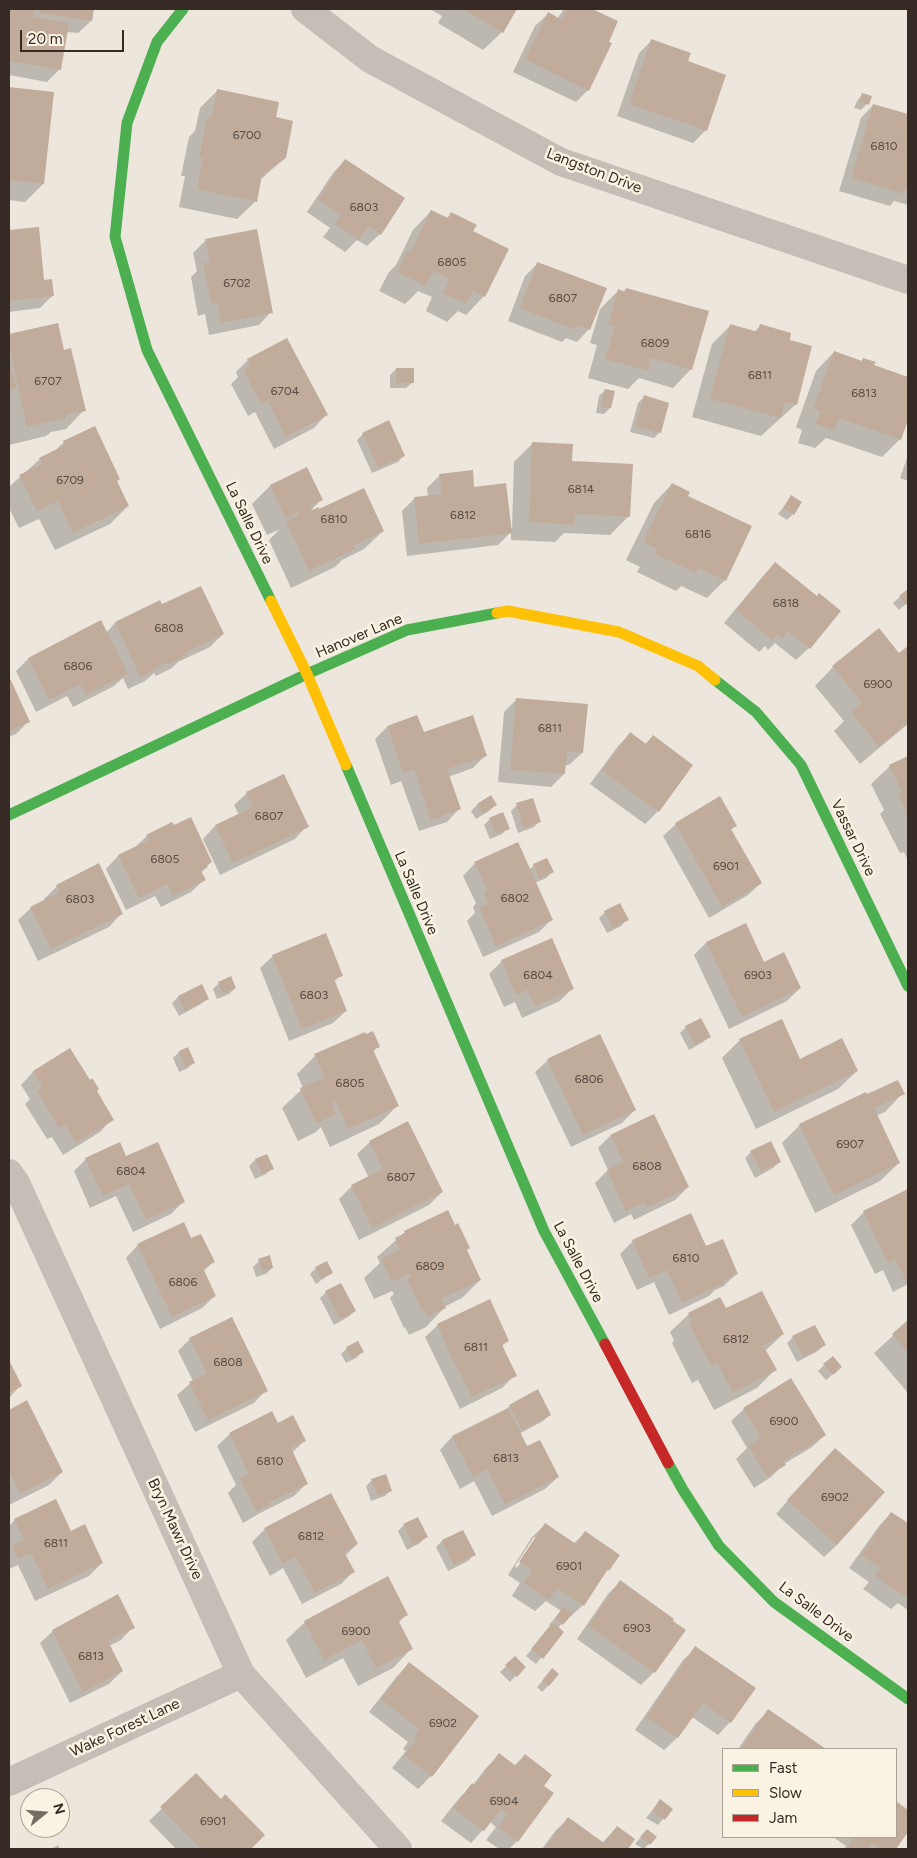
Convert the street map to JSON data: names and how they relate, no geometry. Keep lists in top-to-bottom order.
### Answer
{
  "streets": {
    "street": [
      "Langston Drive",
      "La Salle Drive",
      "Hanover Lane",
      "Vassar Drive",
      "Bryn Mawr Drive",
      "Wake Forest Lane"
    ]
  },
  "crossings": [
    ["La Salle Drive", "Hanover Lane"],
    ["Hanover Lane", "Vassar Drive"],
    ["Bryn Mawr Drive", "Wake Forest Lane"]
  ],
  "house_numbers": [
    "6700",
    "6810",
    "6803",
    "6805",
    "6702",
    "6807",
    "6809",
    "6811",
    "6707",
    "6704",
    "6813",
    "6709",
    "6814",
    "6812",
    "6810",
    "6816",
    "6818",
    "6808",
    "6806",
    "6900",
    "6811",
    "6807",
    "6805",
    "6901",
    "6802",
    "6803",
    "6804",
    "6903",
    "6803",
    "6806",
    "6805",
    "6907",
    "6808",
    "6804",
    "6807",
    "6810",
    "6809",
    "6806",
    "6812",
    "6811",
    "6808",
    "6900",
    "6813",
    "6810",
    "6902",
    "6812",
    "6811",
    "6901",
    "6903",
    "6900",
    "6813",
    "6902",
    "6904",
    "6901"
  ],
  "legend": ["Fast", "Slow", "Jam"],
  "scale_bar": "20 m",
  "north": "right"
}
